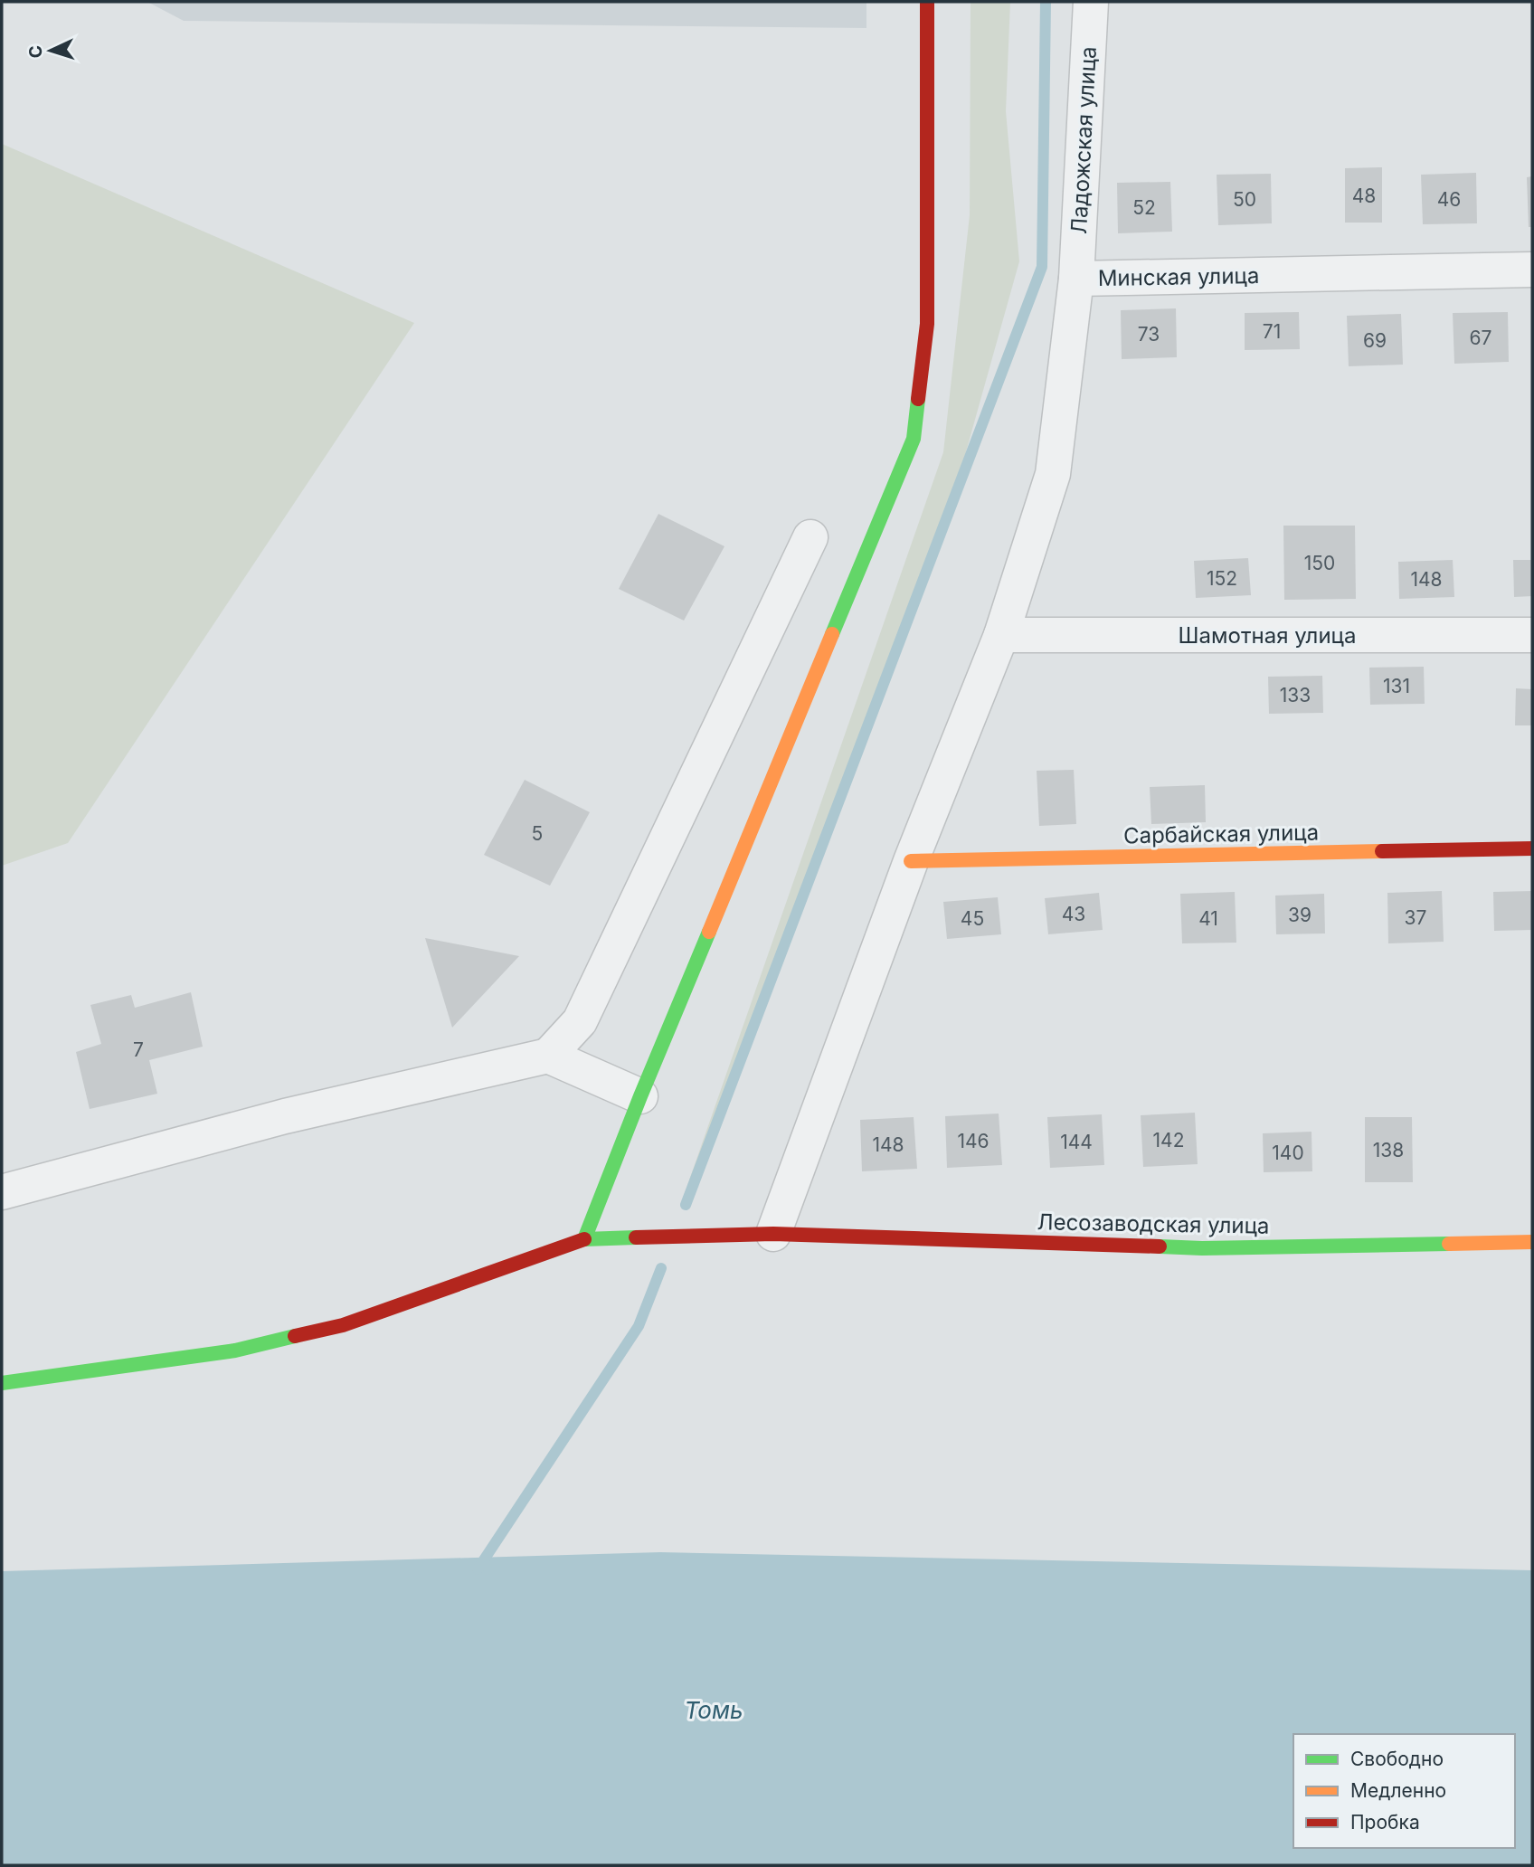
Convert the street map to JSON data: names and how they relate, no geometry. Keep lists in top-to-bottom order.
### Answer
{
  "streets": {
    "street": [
      "Ладожская улица",
      "Минская улица",
      "Шамотная улица",
      "Сарбайская улица",
      "Лесозаводская улица"
    ]
  },
  "crossings": [
    ["Ладожская улица", "Минская улица"],
    ["Минская улица", "Шамотная улица"],
    ["Минская улица", "Сарбайская улица"],
    ["Минская улица", "Лесозаводская улица"]
  ],
  "water": ["Томь"],
  "house_numbers": [
    "48",
    "50",
    "46",
    "52",
    "71",
    "73",
    "67",
    "69",
    "150",
    "152",
    "148",
    "131",
    "133",
    "5",
    "43",
    "39",
    "37",
    "45",
    "41",
    "7",
    "142",
    "146",
    "144",
    "148",
    "138",
    "140"
  ],
  "legend": ["Свободно", "Медленно", "Пробка"],
  "north": "left"
}
